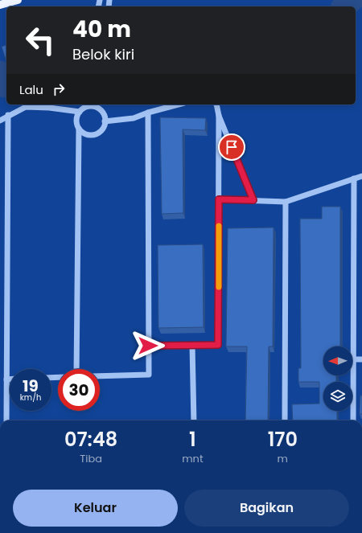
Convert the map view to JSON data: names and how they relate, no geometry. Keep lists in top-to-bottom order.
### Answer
{
  "north": "left",
  "page": {
    "turn": ["40 m", "Belok kiri"],
    "then": "Lalu",
    "speed": "19 km/h",
    "limit": "30",
    "eta": [
      "07:48",
      "Tiba",
      "1",
      "mnt",
      "170",
      "m"
    ],
    "buttons": ["Keluar", "Bagikan"]
  }
}
